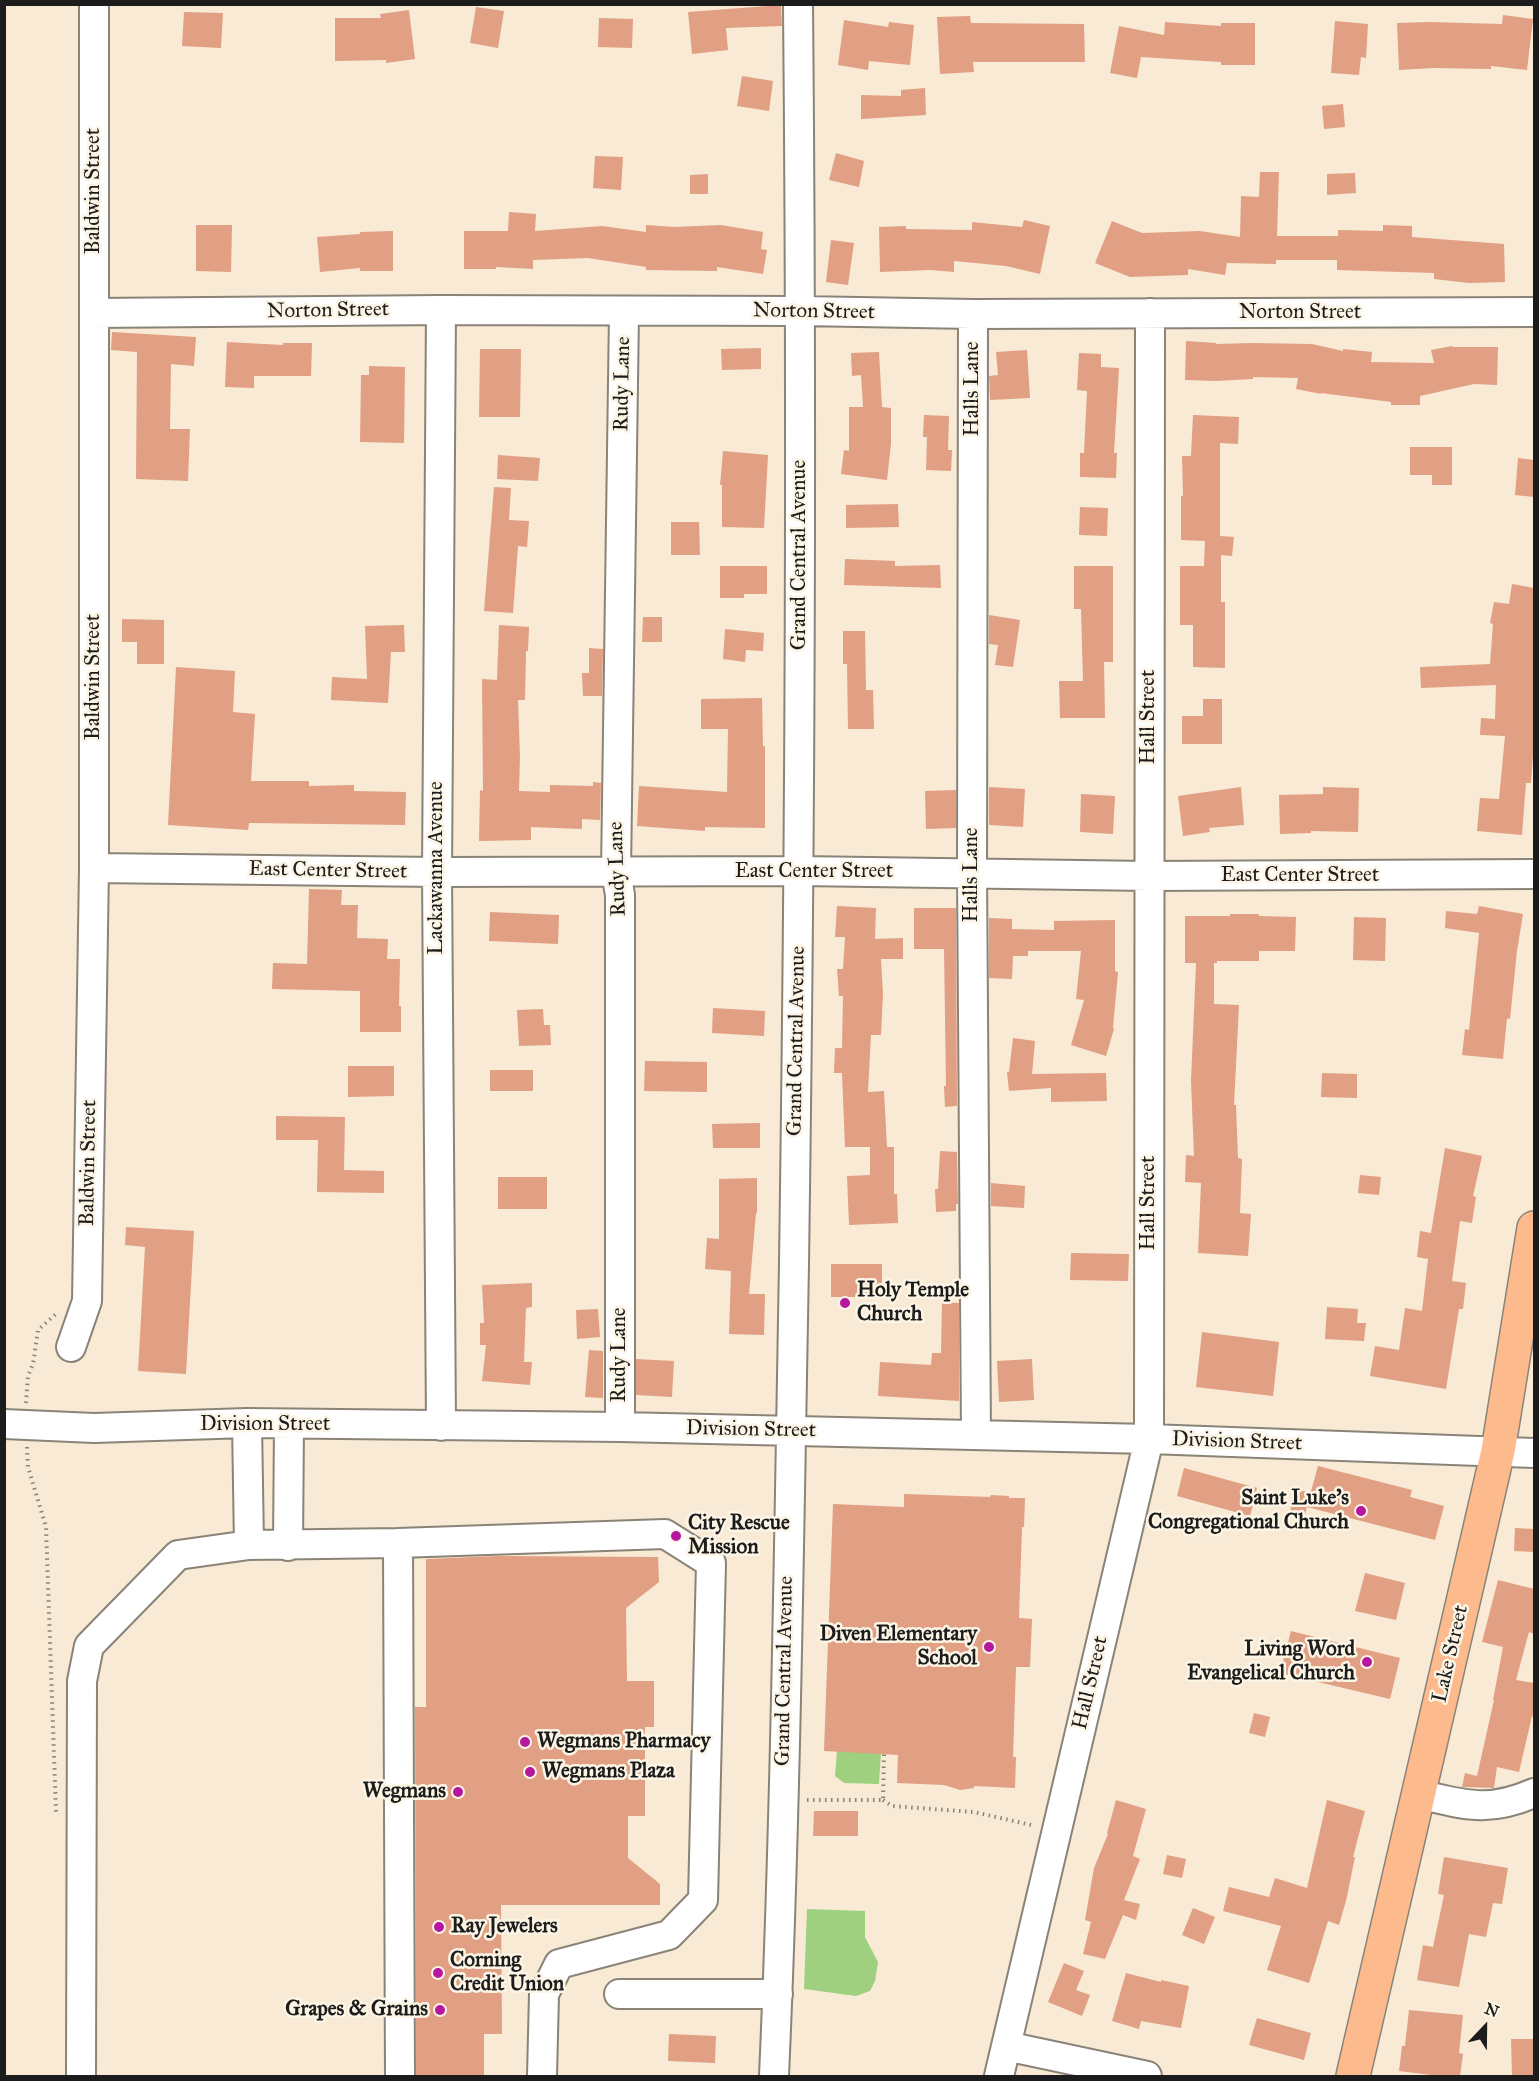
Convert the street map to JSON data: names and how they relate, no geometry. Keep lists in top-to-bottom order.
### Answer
{
  "streets": {
    "main road": ["Lake Street"],
    "street": [
      "Baldwin Street",
      "Norton Street",
      "Rudy Lane",
      "Halls Lane",
      "Grand Central Avenue",
      "Hall Street",
      "Lackawanna Avenue",
      "East Center Street",
      "Division Street"
    ]
  },
  "crossings": [
    ["Baldwin Street", "Norton Street"],
    ["Baldwin Street", "East Center Street"],
    ["Norton Street", "Rudy Lane"],
    ["Norton Street", "Halls Lane"],
    ["Norton Street", "Grand Central Avenue"],
    ["Norton Street", "Hall Street"],
    ["Norton Street", "Lackawanna Avenue"],
    ["Rudy Lane", "East Center Street"],
    ["Rudy Lane", "Division Street"],
    ["Halls Lane", "East Center Street"],
    ["Halls Lane", "Division Street"],
    ["Grand Central Avenue", "East Center Street"],
    ["Grand Central Avenue", "Division Street"],
    ["Hall Street", "East Center Street"],
    ["Hall Street", "Division Street"],
    ["Lackawanna Avenue", "East Center Street"],
    ["Lackawanna Avenue", "Division Street"],
    ["Division Street", "Lake Street"]
  ],
  "places": [
    "Holy Temple Church",
    "Saint Luke's Congregational Church",
    "City Rescue Mission",
    "Diven Elementary School",
    "Living Word Evangelical Church",
    "Wegmans Pharmacy",
    "Wegmans Plaza",
    "Wegmans",
    "Ray Jewelers",
    "Corning Credit Union",
    "Grapes & Grains"
  ],
  "north": "top"
}
